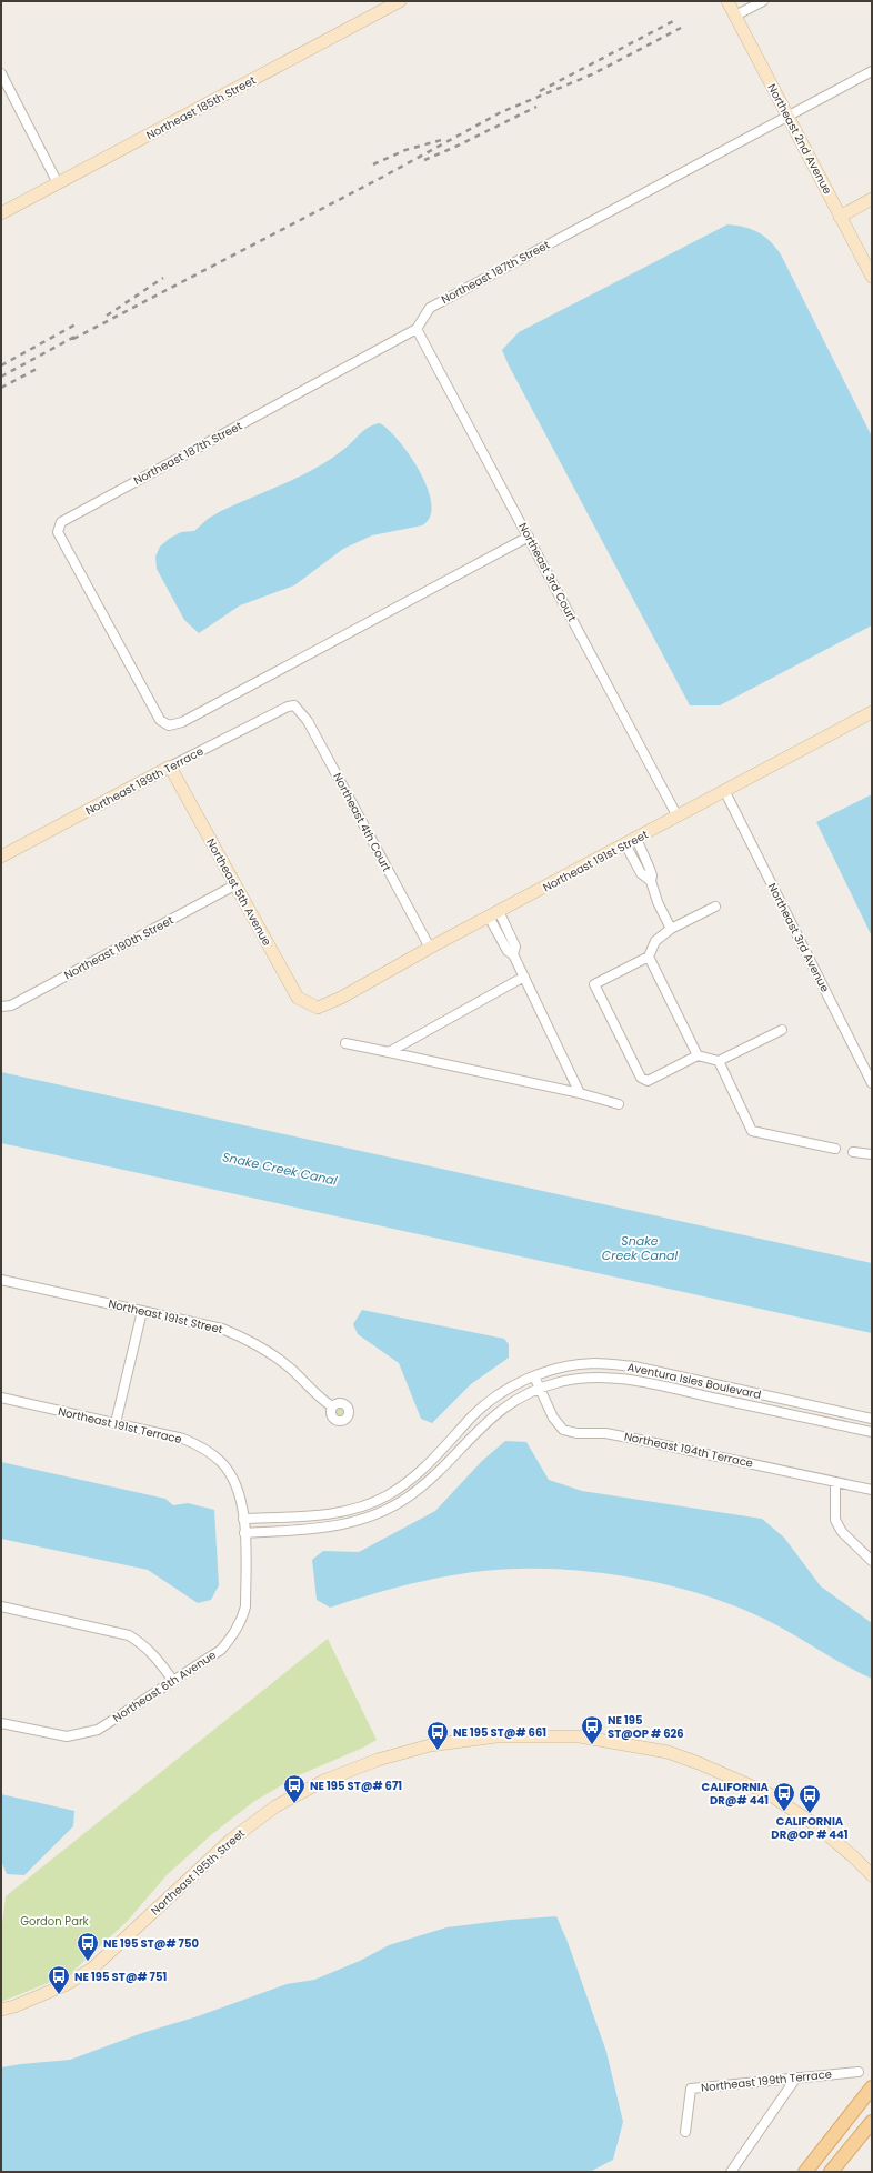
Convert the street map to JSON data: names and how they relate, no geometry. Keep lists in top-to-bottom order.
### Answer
{
  "streets": {
    "street": [
      "Northeast 185th Street",
      "Northeast 2nd Avenue",
      "Northeast 187th Street",
      "Northeast 3rd Court",
      "Northeast 189th Terrace",
      "Northeast 4th Court",
      "Northeast 191st Street",
      "Northeast 5th Avenue",
      "Northeast 3rd Avenue",
      "Northeast 190th Street",
      "Aventura Isles Boulevard",
      "Northeast 191st Terrace",
      "Northeast 194th Terrace",
      "Northeast 6th Avenue",
      "Northeast 195th Street",
      "Northeast 199th Terrace"
    ]
  },
  "crossings": [
    ["Northeast 2nd Avenue", "Northeast 187th Street"],
    ["Northeast 187th Street", "Northeast 3rd Court"],
    ["Northeast 3rd Court", "Northeast 191st Street"],
    ["Northeast 189th Terrace", "Northeast 4th Court"],
    ["Northeast 189th Terrace", "Northeast 5th Avenue"],
    ["Northeast 4th Court", "Northeast 191st Street"],
    ["Northeast 191st Street", "Northeast 5th Avenue"],
    ["Northeast 191st Street", "Northeast 3rd Avenue"],
    ["Northeast 5th Avenue", "Northeast 190th Street"],
    ["Aventura Isles Boulevard", "Northeast 194th Terrace"],
    ["Aventura Isles Boulevard", "Northeast 6th Avenue"],
    ["Northeast 191st Terrace", "Northeast 6th Avenue"]
  ],
  "water": ["Snake Creek Canal"],
  "parks": ["Gordon Park"],
  "places": {
    "bus stop": [
      "NE 195 ST@OP # 626",
      "NE 195 ST@# 661",
      "NE 195 ST@# 671",
      "CALIFORNIA DR@# 441",
      "CALIFORNIA DR@OP # 441",
      "NE 195 ST@# 750",
      "NE 195 ST@# 751"
    ]
  }
}
